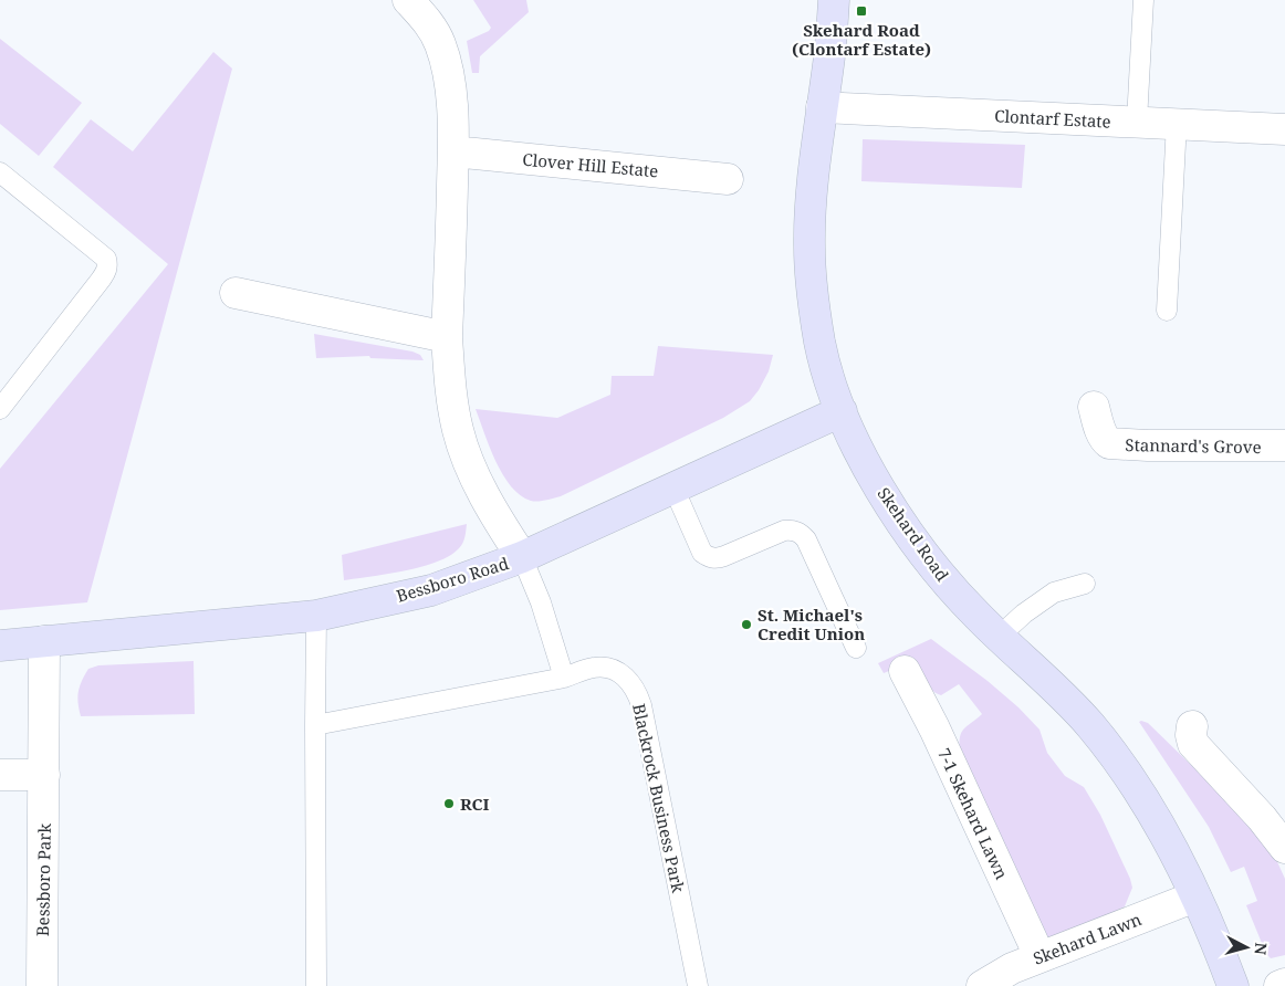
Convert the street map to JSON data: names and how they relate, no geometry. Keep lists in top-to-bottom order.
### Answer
{
  "streets": {
    "main road": ["Skehard Road", "Bessboro Road"],
    "street": [
      "Clontarf Estate",
      "Clover Hill Estate",
      "Stannard's Grove",
      "7-1 Skehard Lawn",
      "Bessboro Park",
      "Skehard Lawn"
    ],
    "lane": ["Blackrock Business Park"]
  },
  "crossings": [
    ["Clontarf Estate", "Skehard Road"],
    ["Skehard Road", "Bessboro Road"],
    ["Skehard Road", "Skehard Lawn"],
    ["Bessboro Road", "Bessboro Park"],
    ["7-1 Skehard Lawn", "Skehard Lawn"]
  ],
  "places": {
    "transit": ["Skehard Road (Clontarf Estate)"],
    "other": ["St. Michael's Credit Union", "RCI"]
  },
  "north": "right"
}
